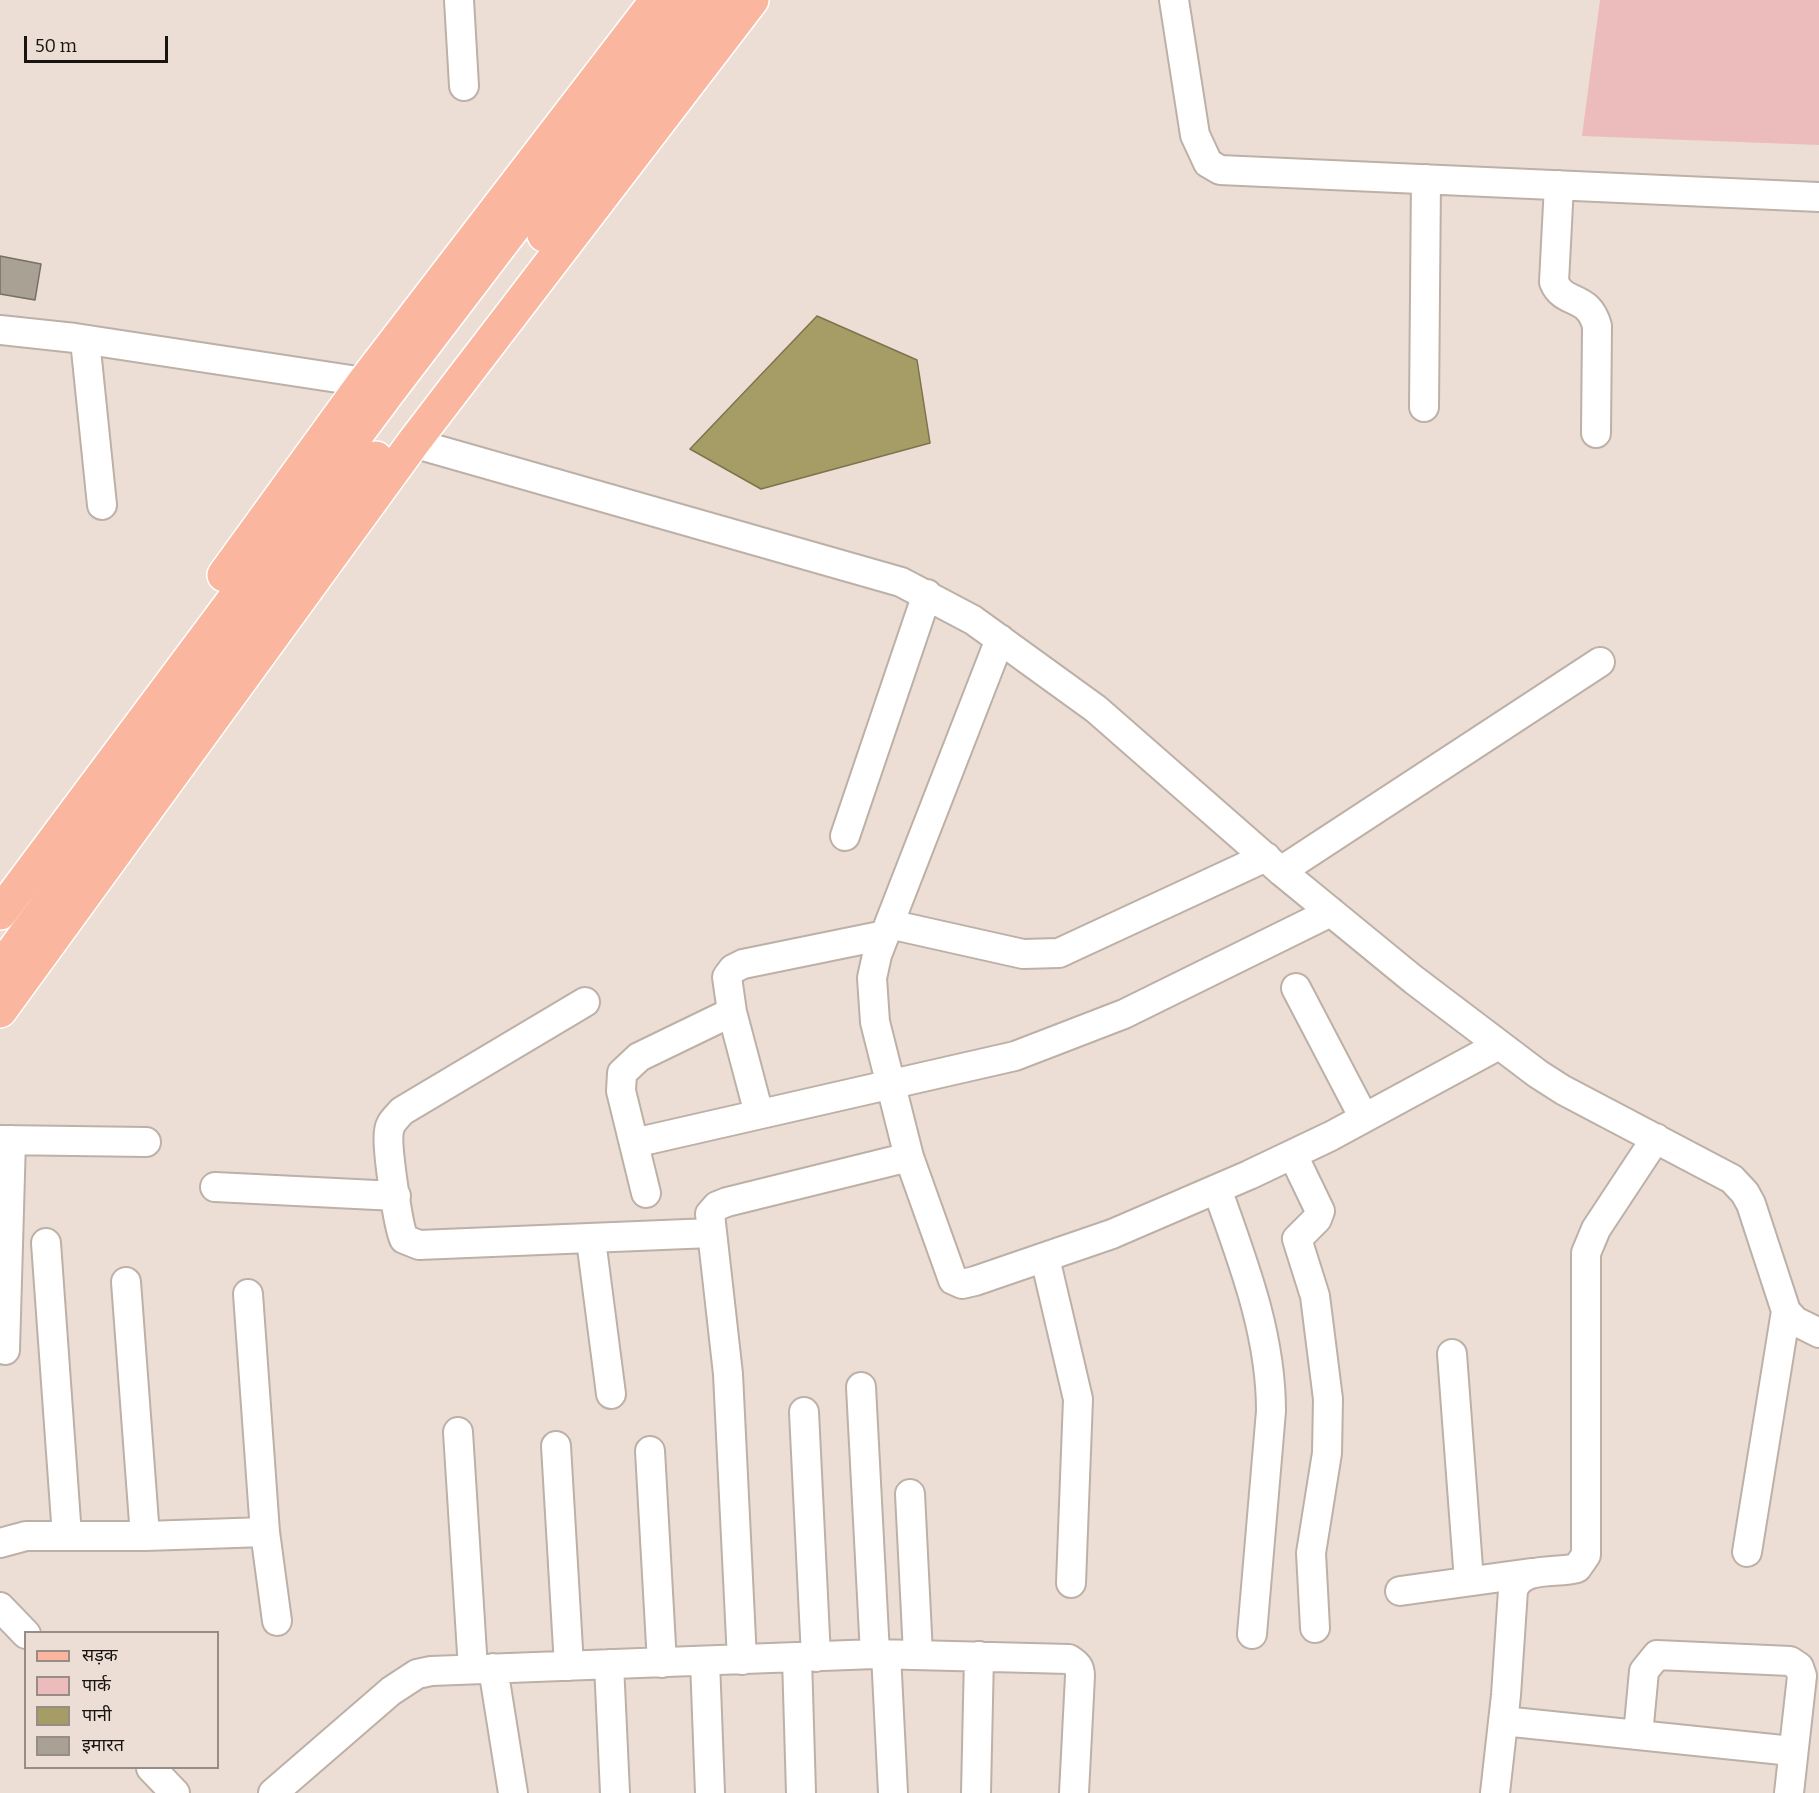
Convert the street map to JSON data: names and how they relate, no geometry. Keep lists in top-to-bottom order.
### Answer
{
  "legend": [
    "सड़क",
    "पार्क",
    "पानी",
    "इमारत"
  ],
  "scale_bar": "50 m"
}
